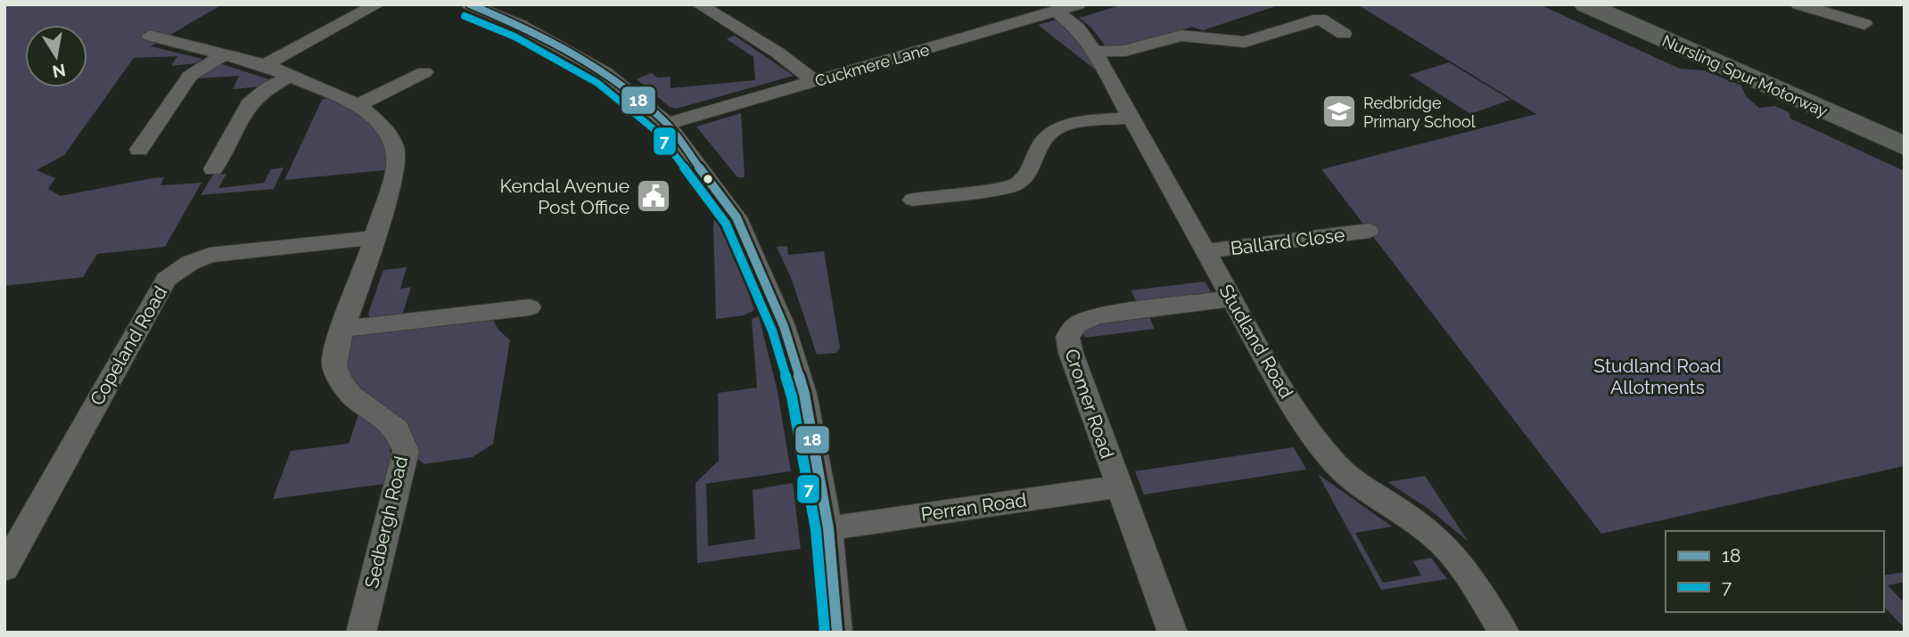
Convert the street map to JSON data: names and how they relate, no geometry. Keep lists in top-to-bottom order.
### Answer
{
  "streets": {
    "highway": ["Nursling Spur Motorway"],
    "street": [
      "Cuckmere Lane",
      "Ballard Close",
      "Studland Road",
      "Copeland Road",
      "Cromer Road",
      "Perran Road",
      "Sedbergh Road"
    ]
  },
  "crossings": [
    ["Cuckmere Lane", "Studland Road"],
    ["Ballard Close", "Studland Road"],
    ["Studland Road", "Cromer Road"],
    ["Copeland Road", "Sedbergh Road"],
    ["Cromer Road", "Perran Road"]
  ],
  "parks": ["Studland Road Allotments"],
  "places": {
    "school or university": ["Redbridge Primary School"],
    "public building": ["Kendal Avenue Post Office"]
  },
  "lines": ["transit line 18", "transit line 7"],
  "legend": ["18", "7"],
  "north": "bottom"
}
